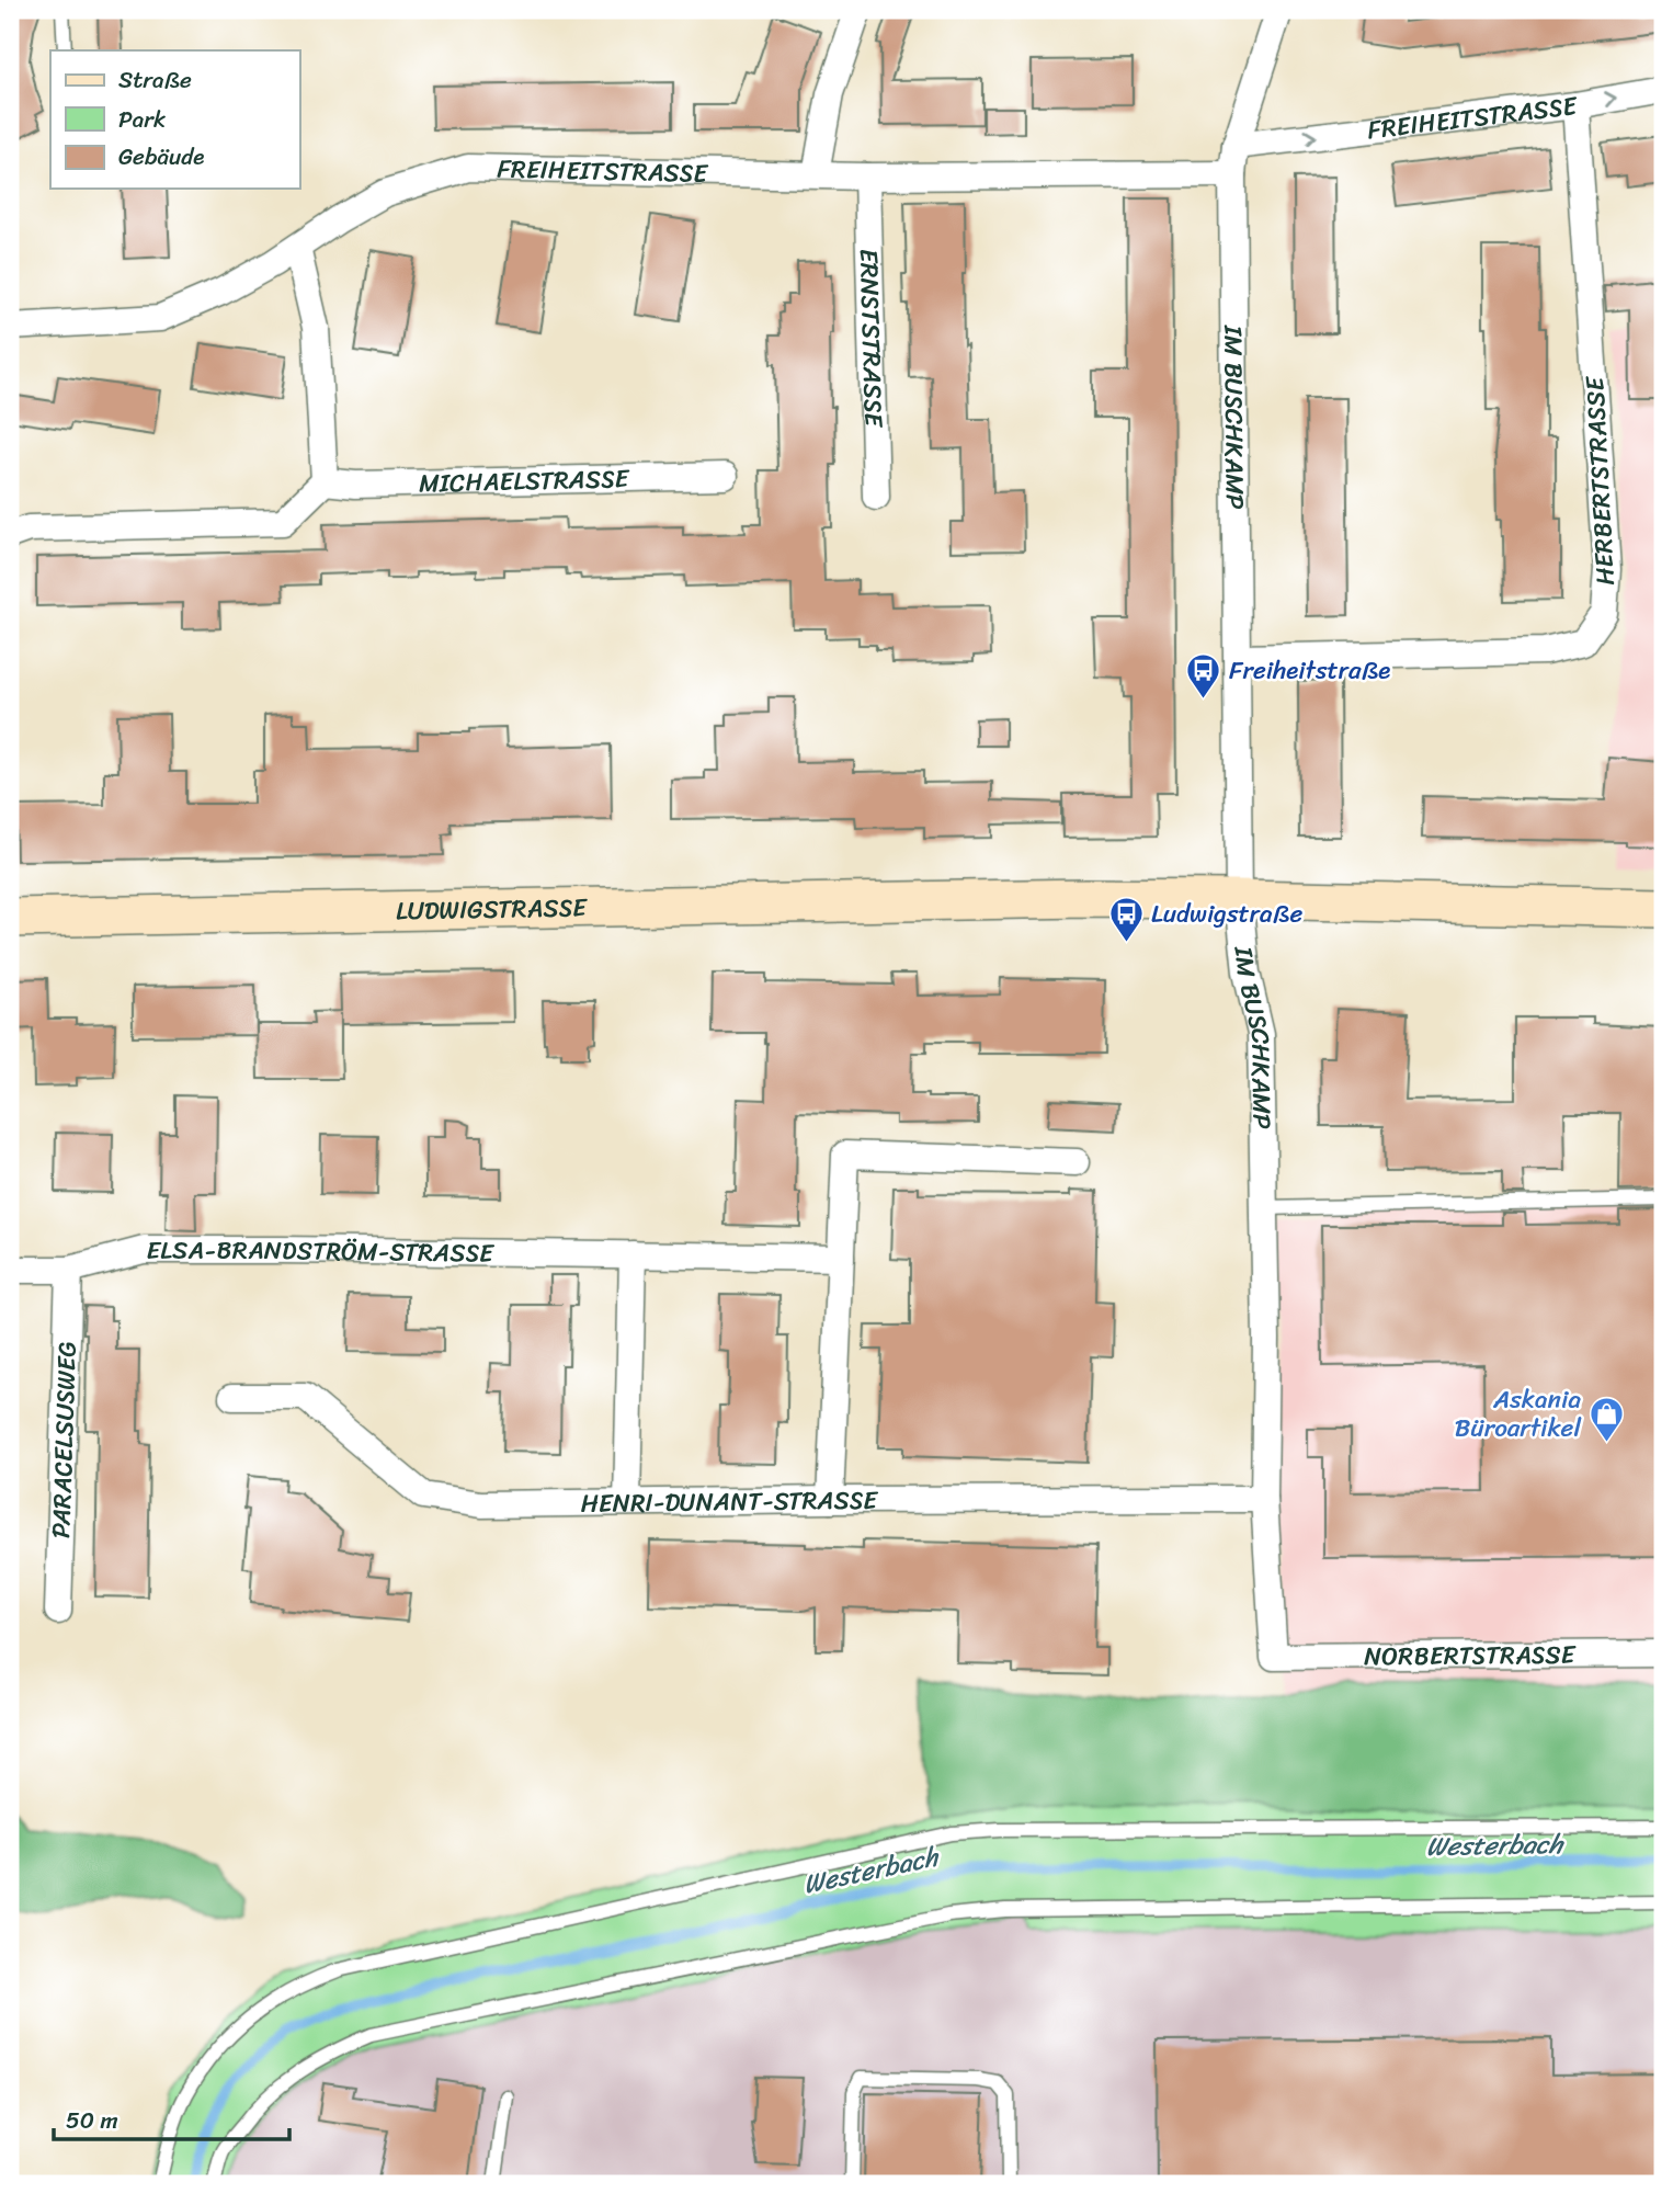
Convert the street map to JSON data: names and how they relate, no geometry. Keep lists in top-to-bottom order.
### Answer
{
  "streets": {
    "main road": ["LUDWIGSTRASSE"],
    "street": [
      "FREIHEITSTRASSE",
      "ERNSTSTRASSE",
      "IM BUSCHKAMP",
      "MICHAELSTRASSE",
      "HERBERTSTRASSE",
      "ELSA-BRANDSTRÖM-STRASSE",
      "PARACELSUSWEG",
      "HENRI-DUNANT-STRASSE",
      "NORBERTSTRASSE"
    ]
  },
  "crossings": [
    ["FREIHEITSTRASSE", "ERNSTSTRASSE"],
    ["FREIHEITSTRASSE", "IM BUSCHKAMP"],
    ["FREIHEITSTRASSE", "HERBERTSTRASSE"],
    ["IM BUSCHKAMP", "HERBERTSTRASSE"],
    ["IM BUSCHKAMP", "LUDWIGSTRASSE"],
    ["IM BUSCHKAMP", "HENRI-DUNANT-STRASSE"],
    ["IM BUSCHKAMP", "NORBERTSTRASSE"],
    ["ELSA-BRANDSTRÖM-STRASSE", "PARACELSUSWEG"]
  ],
  "water": ["Westerbach"],
  "places": {
    "bus stop": ["Freiheitstraße", "Ludwigstraße"],
    "shop": ["Askania Büroartikel"]
  },
  "legend": ["Straße", "Park", "Gebäude"],
  "scale_bar": "50 m"
}
